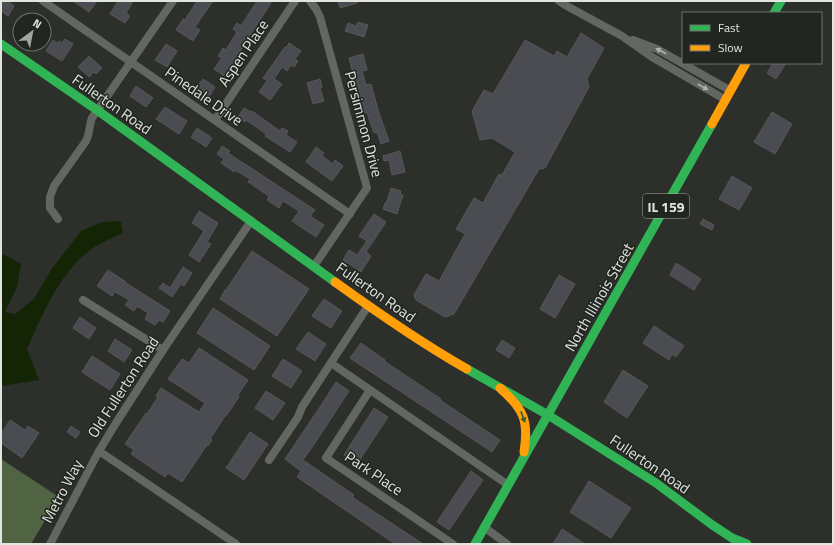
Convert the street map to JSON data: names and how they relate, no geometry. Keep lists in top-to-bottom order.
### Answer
{
  "streets": {
    "street": [
      "Aspen Place",
      "Pinedale Drive",
      "Fullerton Road",
      "Persimmon Drive",
      "IL 159",
      "North Illinois Street",
      "Old Fullerton Road",
      "Park Place",
      "Metro Way"
    ]
  },
  "crossings": [
    ["Aspen Place", "Pinedale Drive"],
    ["Pinedale Drive", "Persimmon Drive"],
    ["Fullerton Road", "Persimmon Drive"],
    ["Fullerton Road", "North Illinois Street"],
    ["Fullerton Road", "Old Fullerton Road"],
    ["Old Fullerton Road", "Metro Way"]
  ],
  "legend": ["Fast", "Slow"],
  "north": "top right"
}
